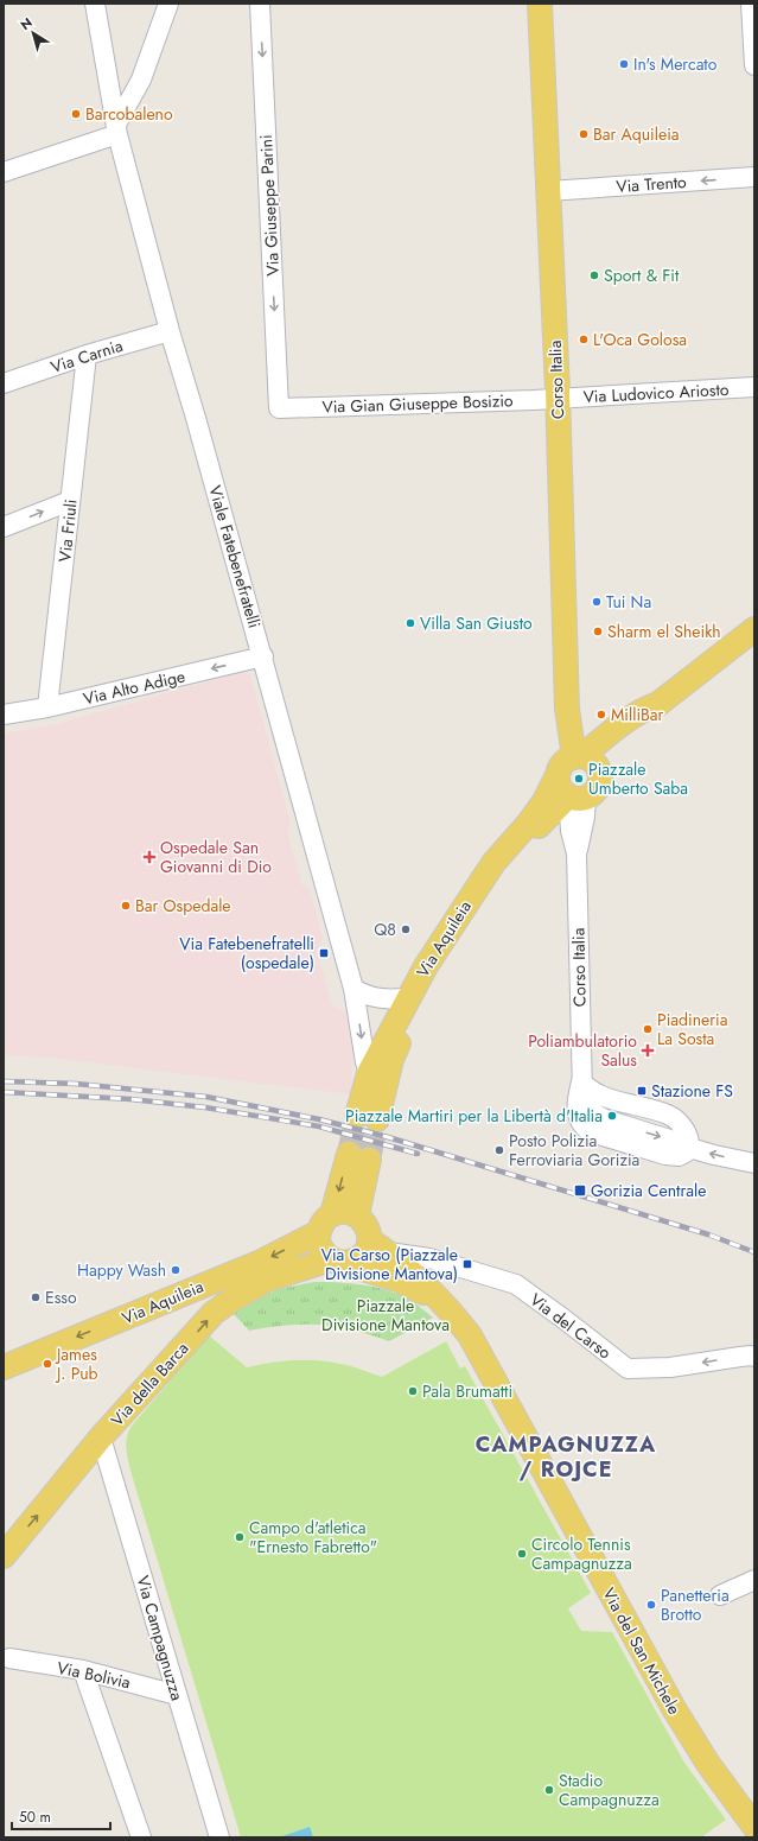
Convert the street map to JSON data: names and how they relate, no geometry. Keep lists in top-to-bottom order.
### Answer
{
  "streets": {
    "main road": [
      "Corso Italia",
      "Via Aquileia",
      "Via della Barca",
      "Via del San Michele"
    ],
    "street": [
      "Via Trento",
      "Via Giuseppe Parini",
      "Via Carnia",
      "Via Ludovico Ariosto",
      "Via Gian Giuseppe Bosizio",
      "Via Friuli",
      "Viale Fatebenefratelli",
      "Via Alto Adige",
      "Via del Carso",
      "Via Campagnuzza",
      "Via Bolivia"
    ]
  },
  "crossings": [
    ["Via Trento", "Corso Italia"],
    ["Via Giuseppe Parini", "Via Gian Giuseppe Bosizio"],
    ["Via Carnia", "Via Friuli"],
    ["Via Carnia", "Viale Fatebenefratelli"],
    ["Corso Italia", "Via Ludovico Ariosto"],
    ["Corso Italia", "Via Gian Giuseppe Bosizio"],
    ["Corso Italia", "Via Aquileia"],
    ["Via Ludovico Ariosto", "Via Gian Giuseppe Bosizio"],
    ["Via Friuli", "Via Alto Adige"],
    ["Viale Fatebenefratelli", "Via Alto Adige"],
    ["Viale Fatebenefratelli", "Via Aquileia"],
    ["Via Aquileia", "Via del Carso"],
    ["Via Aquileia", "Via della Barca"],
    ["Via Aquileia", "Via del San Michele"],
    ["Via del Carso", "Via della Barca"],
    ["Via del Carso", "Via del San Michele"],
    ["Via della Barca", "Via Campagnuzza"],
    ["Via della Barca", "Via del San Michele"],
    ["Via Campagnuzza", "Via Bolivia"]
  ],
  "one_way": [
    "Via Trento",
    "Via Alto Adige",
    "Via del Carso",
    "Via della Barca"
  ],
  "districts": ["CAMPAGNUZZA / ROJCE"],
  "parks": ["Piazzale Divisione Mantova"],
  "places": {
    "other": [
      "In's Mercato",
      "Barcobaleno",
      "Bar Aquileia",
      "Sport & Fit",
      "L'Oca Golosa",
      "Tui Na",
      "Villa San Giusto",
      "Sharm el Sheikh",
      "MilliBar",
      "Piazzale Umberto Saba",
      "Bar Ospedale",
      "Q8",
      "Piadineria La Sosta",
      "Piazzale Martiri per la Libertà d'Italia",
      "Posto Polizia Ferroviaria Gorizia",
      "Happy Wash",
      "Esso",
      "James J. Pub",
      "Pala Brumatti",
      "Campo d'atletica \"Ernesto Fabretto\"",
      "Circolo Tennis Campagnuzza",
      "Panetteria Brotto",
      "Stadio Campagnuzza"
    ],
    "health": ["Ospedale San Giovanni di Dio", "Poliambulatorio Salus"],
    "transit": [
      "Via Fatebenefratelli (ospedale)",
      "Stazione FS",
      "Gorizia Centrale",
      "Via Carso (Piazzale Divisione Mantova)"
    ]
  },
  "scale_bar": "50 m",
  "north": "top left"
}
